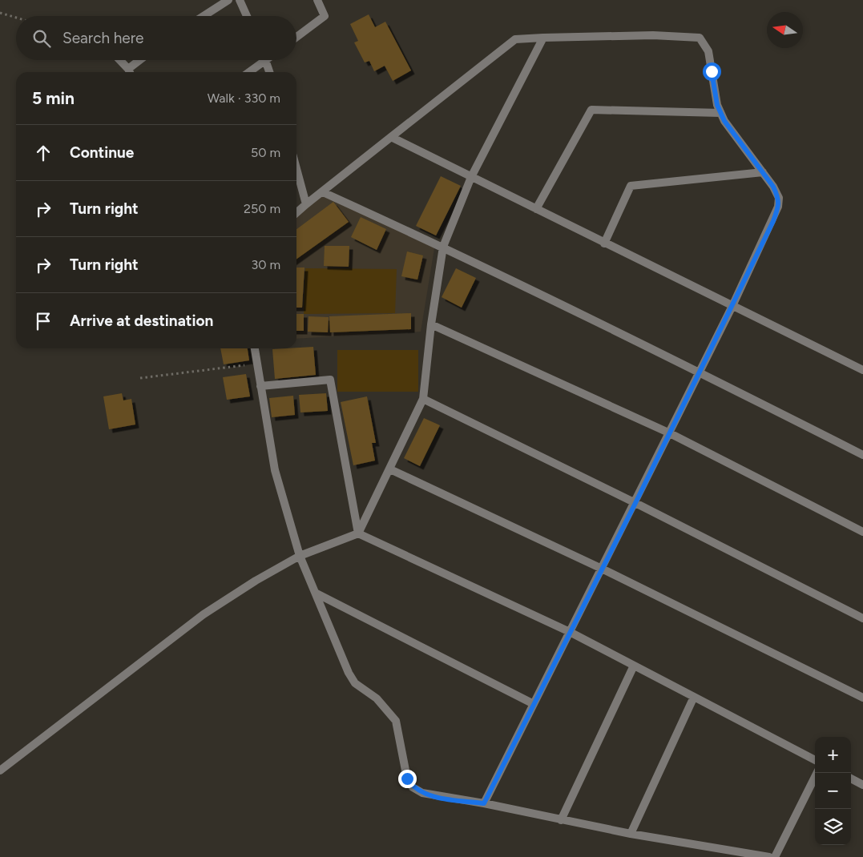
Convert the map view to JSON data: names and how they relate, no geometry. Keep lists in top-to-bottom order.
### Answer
{
  "north": "left",
  "page": {
    "search": "Search here",
    "heading": ["5 min", "Walk · 330 m"],
    "list": [
      ["Continue", "50 m"],
      ["Turn right", "250 m"],
      ["Turn right", "30 m"],
      "Arrive at destination"
    ],
    "map_buttons": ["+", "−"]
  }
}
